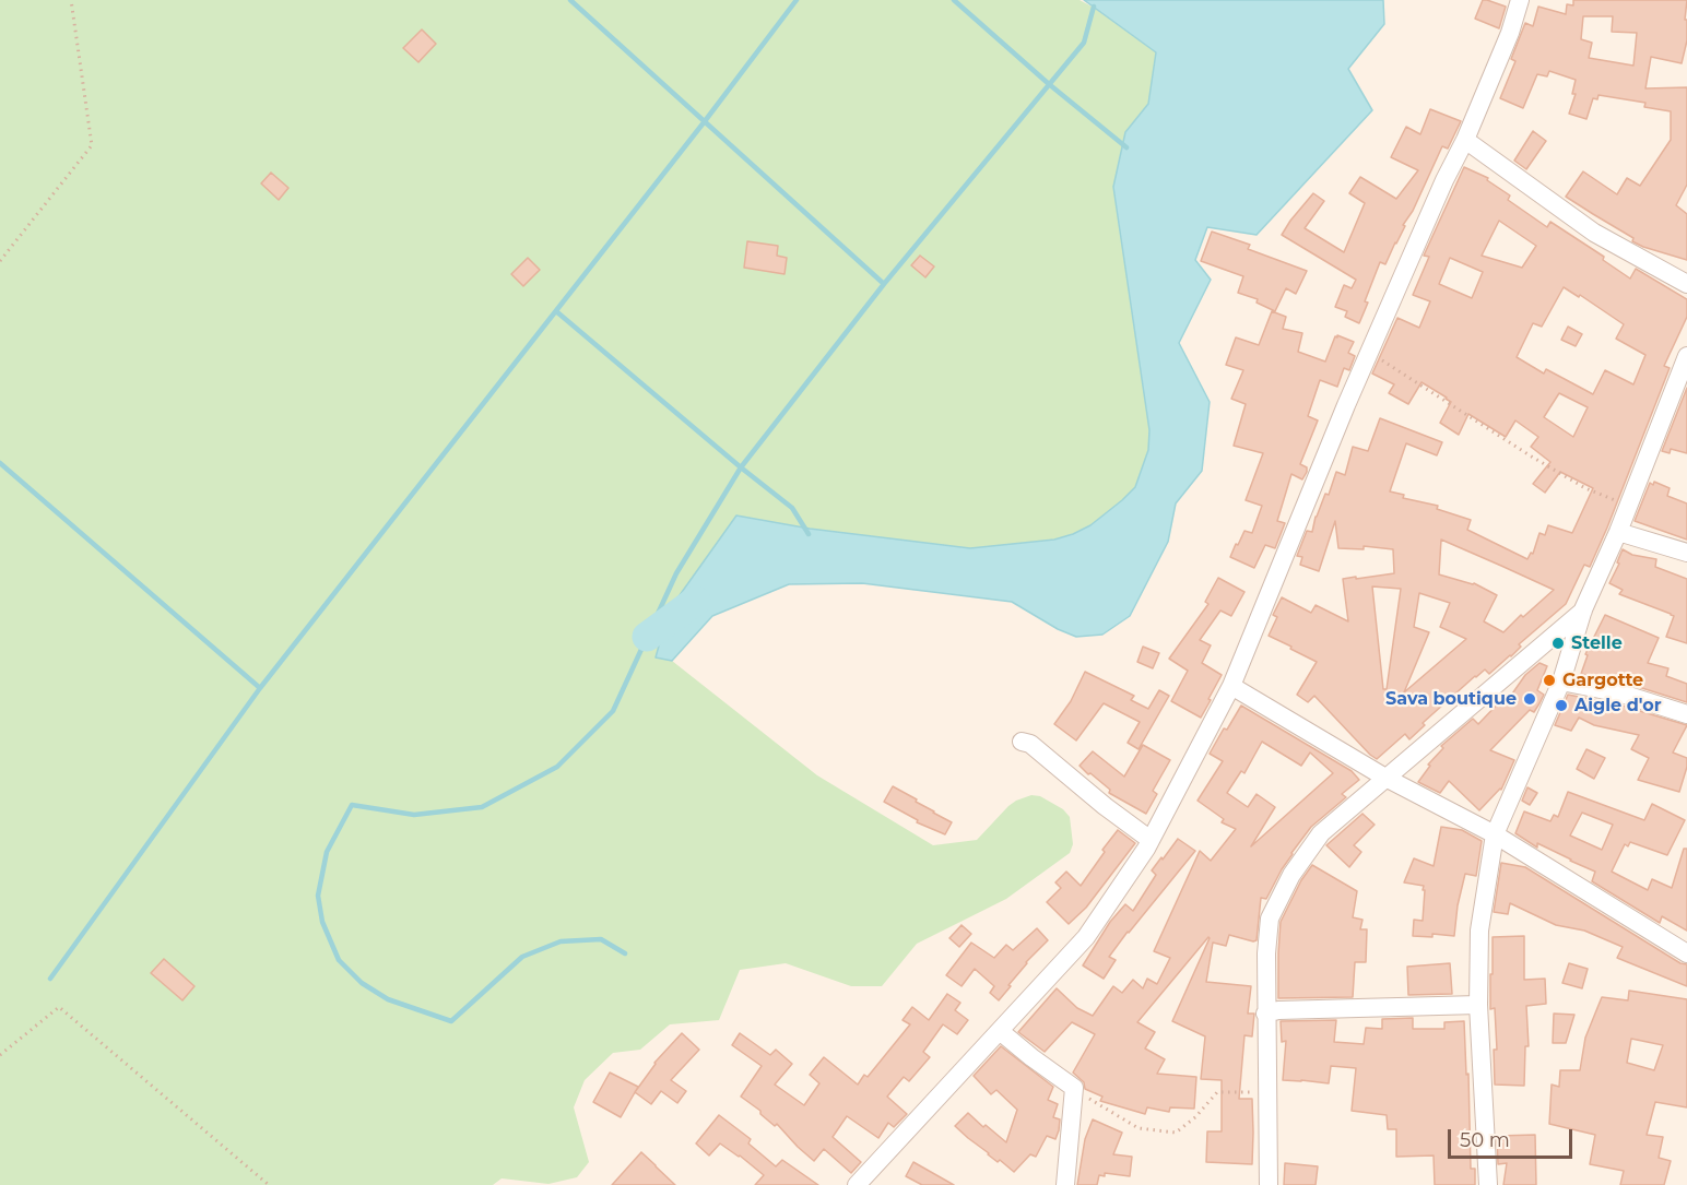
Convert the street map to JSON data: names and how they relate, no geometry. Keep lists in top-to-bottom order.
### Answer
{
  "places": [
    "Stelle",
    "Gargotte",
    "Sava boutique",
    "Aigle d'or"
  ],
  "scale_bar": "50 m"
}
